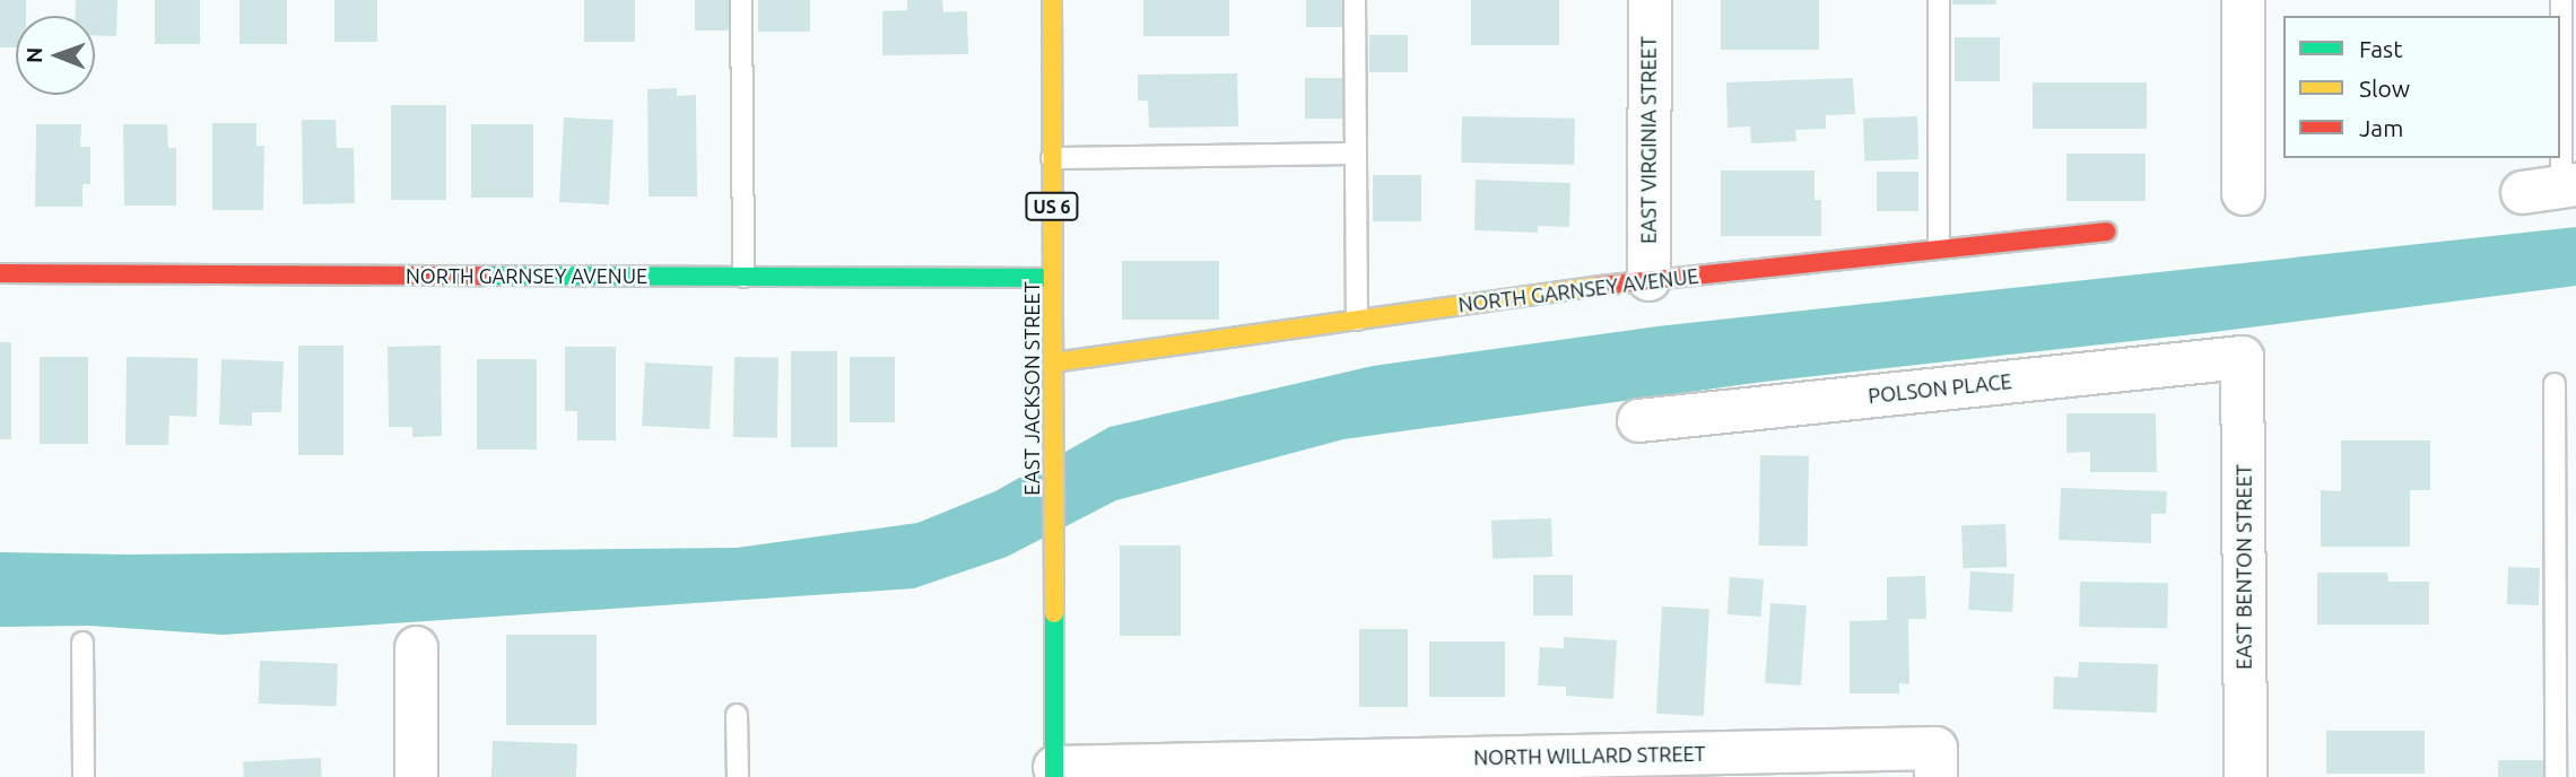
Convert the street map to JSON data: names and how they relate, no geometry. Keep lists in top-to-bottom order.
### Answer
{
  "streets": {
    "street": [
      "EAST VIRGINIA STREET",
      "US 6",
      "NORTH GARNSEY AVENUE",
      "EAST JACKSON STREET",
      "POLSON PLACE",
      "EAST BENTON STREET",
      "NORTH WILLARD STREET"
    ]
  },
  "crossings": [
    ["EAST VIRGINIA STREET", "NORTH GARNSEY AVENUE"],
    ["NORTH GARNSEY AVENUE", "EAST JACKSON STREET"],
    ["EAST JACKSON STREET", "NORTH WILLARD STREET"],
    ["POLSON PLACE", "EAST BENTON STREET"]
  ],
  "legend": ["Fast", "Slow", "Jam"],
  "north": "left"
}
